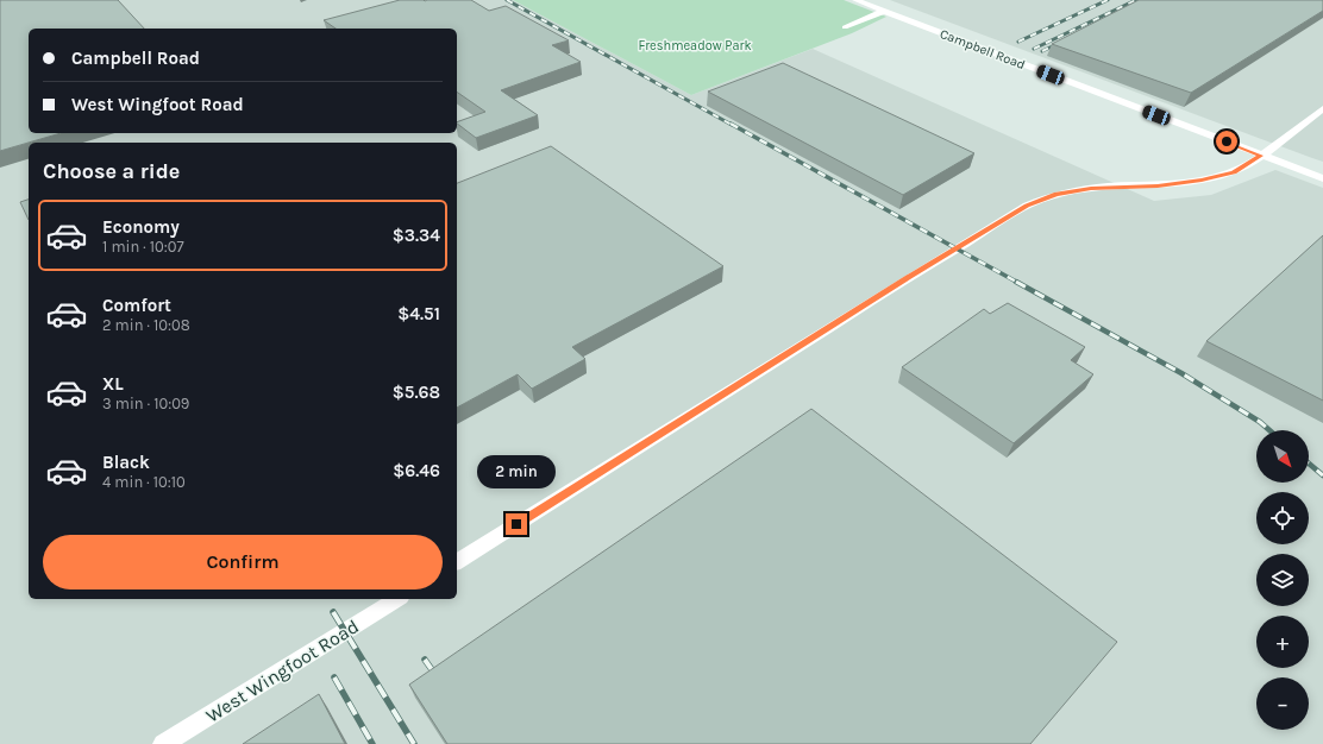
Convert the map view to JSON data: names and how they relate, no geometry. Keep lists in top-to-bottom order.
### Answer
{
  "streets": {
    "street": ["Campbell Road", "West Wingfoot Road"]
  },
  "parks": ["Freshmeadow Park"],
  "north": "bottom right",
  "page": {
    "banner": ["Campbell Road", "West Wingfoot Road"],
    "heading": "Choose a ride",
    "list": [
      {
        "name": "Economy",
        "note": "1 min · 10:07",
        "value": "$3.34"
      },
      {
        "name": "Comfort",
        "note": "2 min · 10:08",
        "value": "$4.51"
      },
      {
        "name": "XL",
        "note": "3 min · 10:09",
        "value": "$5.68"
      },
      {
        "name": "Black",
        "note": "4 min · 10:10",
        "value": "$6.46"
      }
    ],
    "map_buttons": ["+", "−"],
    "bubble": "2 min",
    "buttons": "Confirm"
  }
}
